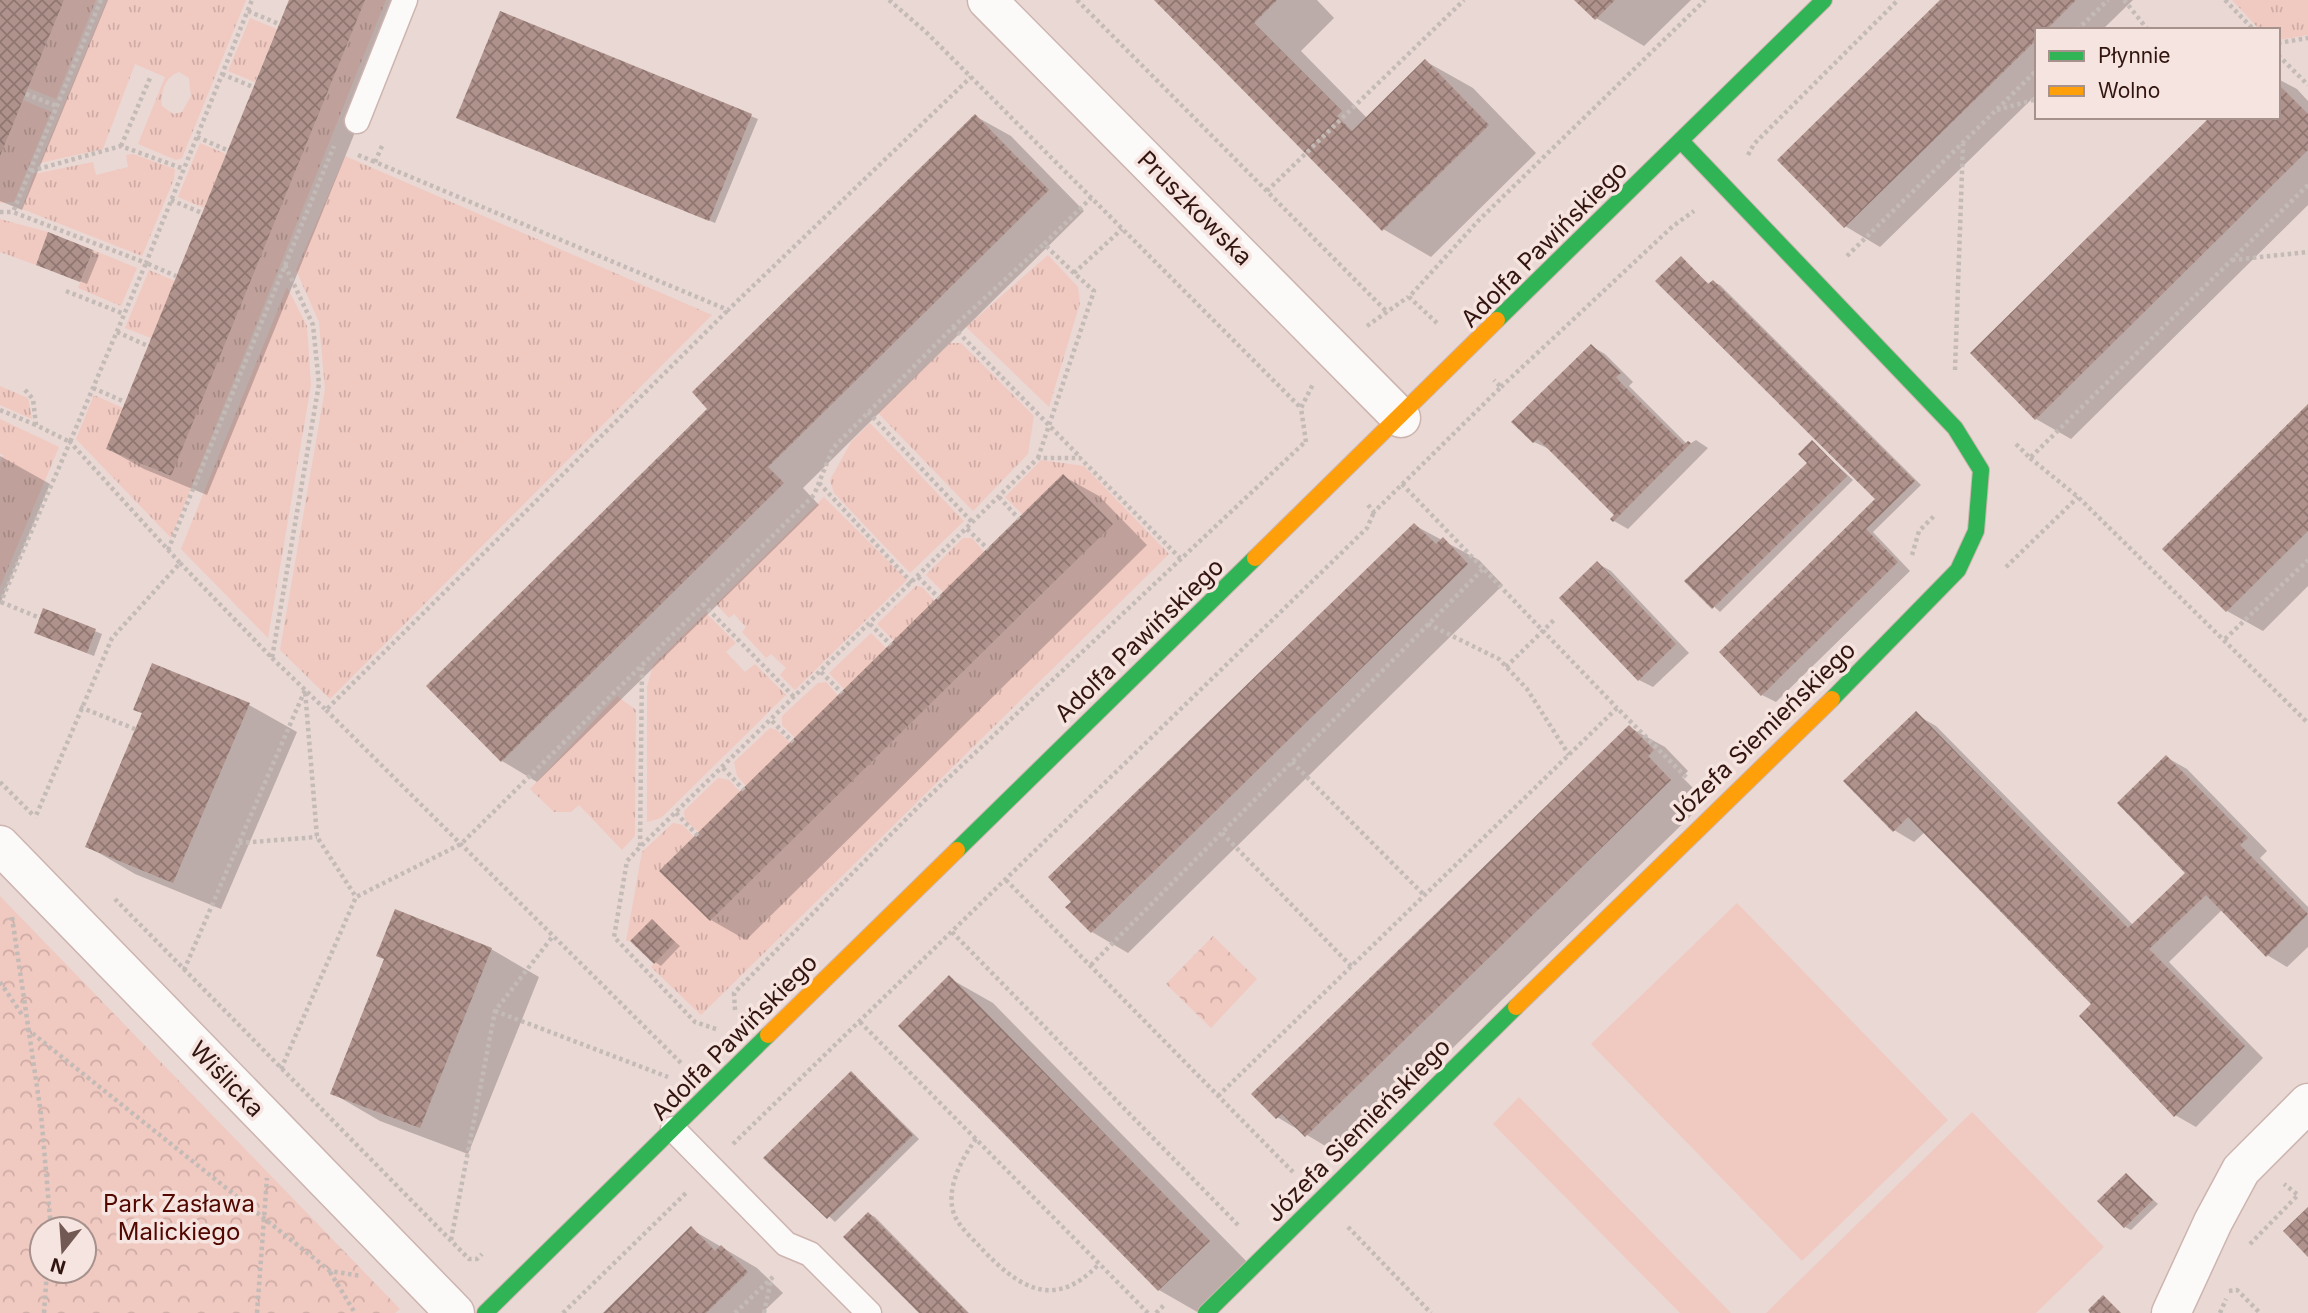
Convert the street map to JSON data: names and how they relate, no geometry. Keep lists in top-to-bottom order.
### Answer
{
  "streets": {
    "street": [
      "Pruszkowska",
      "Adolfa Pawińskiego",
      "Józefa Siemieńskiego",
      "Wiślicka"
    ]
  },
  "crossings": [
    ["Pruszkowska", "Adolfa Pawińskiego"],
    ["Adolfa Pawińskiego", "Józefa Siemieńskiego"]
  ],
  "parks": ["Park Zasława Malickiego"],
  "legend": ["Płynnie", "Wolno"],
  "north": "bottom"
}
